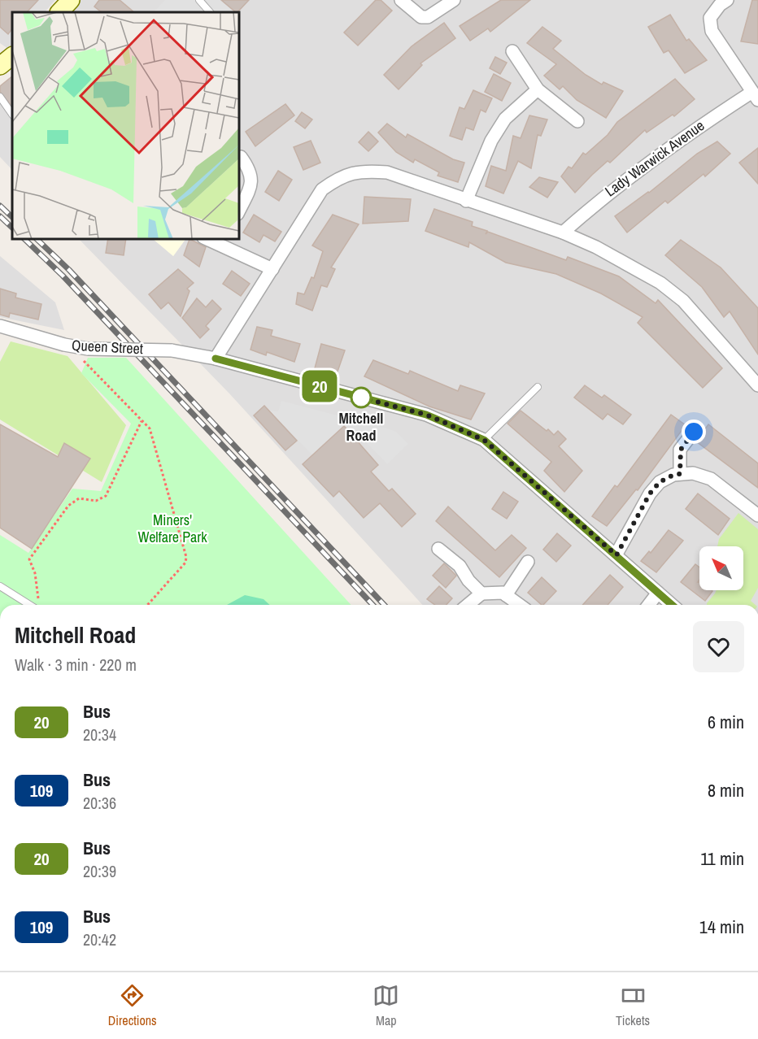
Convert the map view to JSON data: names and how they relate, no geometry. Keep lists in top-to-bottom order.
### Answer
{
  "streets": {
    "street": ["Lady Warwick Avenue", "Queen Street"]
  },
  "parks": ["Miners' Welfare Park"],
  "places": ["Mitchell Road"],
  "lines": ["bus line 20"],
  "north": "top left",
  "page": {
    "on_map": "20",
    "heading": ["Mitchell Road", "Walk · 3 min · 220 m"],
    "list": [
      {
        "mark": "20",
        "name": "Bus",
        "note": "20:34",
        "value": "6 min"
      },
      {
        "mark": "109",
        "name": "Bus",
        "note": "20:36",
        "value": "8 min"
      },
      {
        "mark": "20",
        "name": "Bus",
        "note": "20:39",
        "value": "11 min"
      },
      {
        "mark": "109",
        "name": "Bus",
        "note": "20:42",
        "value": "14 min"
      }
    ],
    "tabs": ["Directions", "Map", "Tickets"]
  }
}
